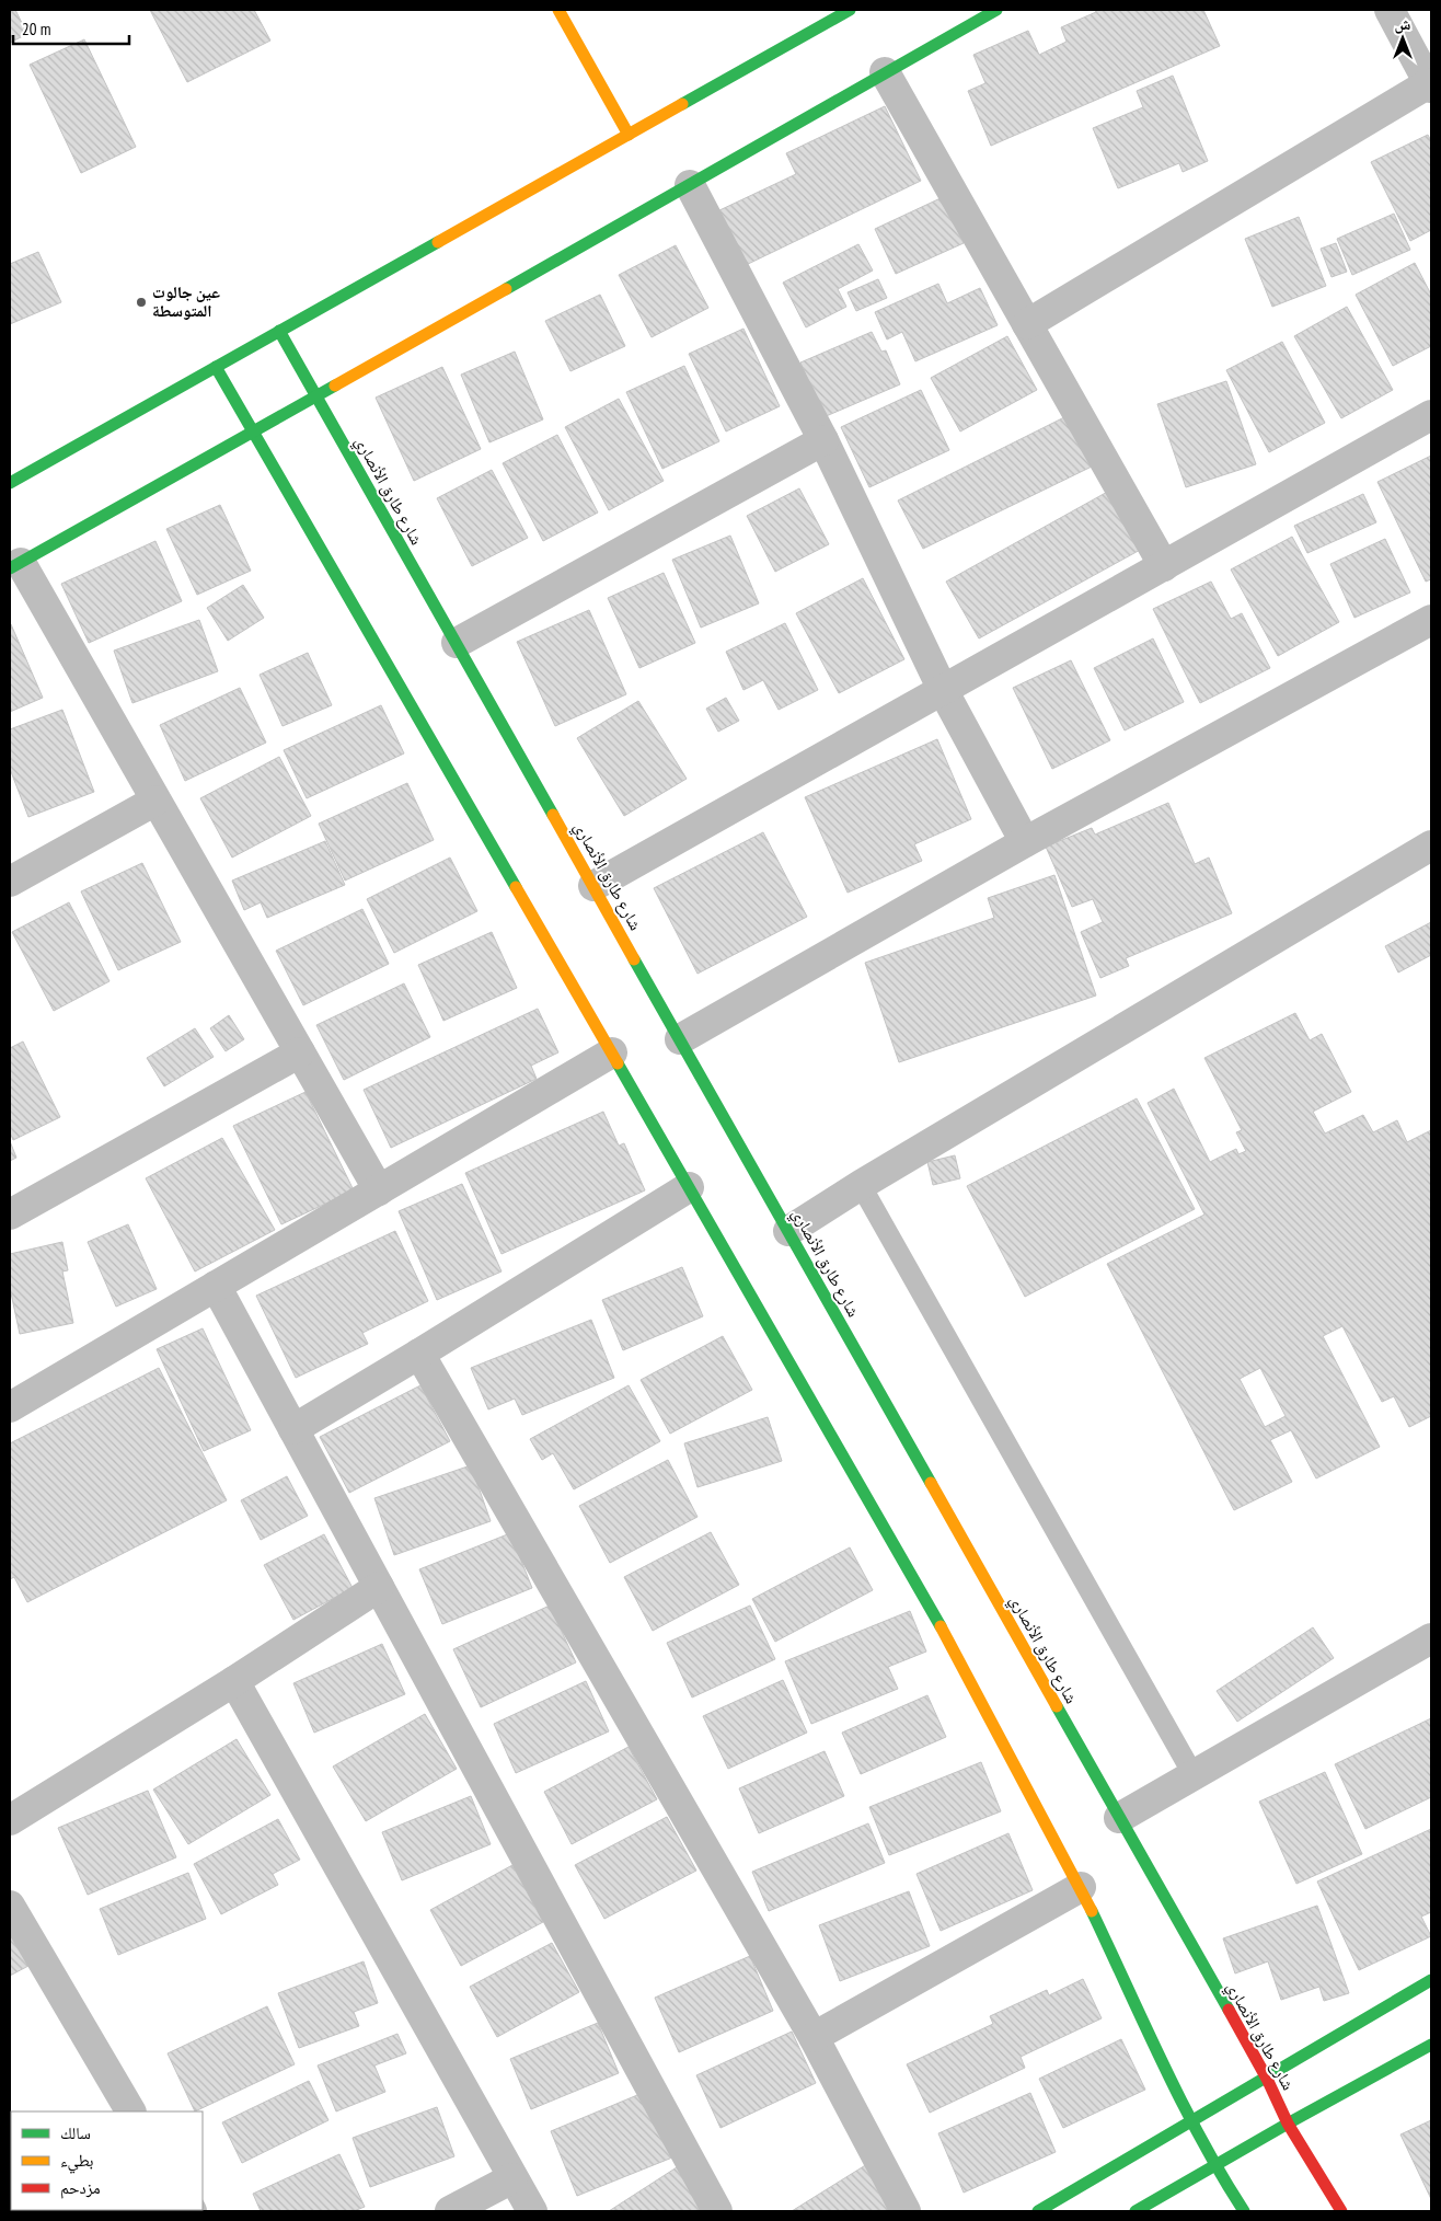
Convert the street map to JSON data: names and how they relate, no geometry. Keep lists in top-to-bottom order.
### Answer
{
  "streets": {
    "street": ["شارع طارق الأنصاري"]
  },
  "places": ["عين جالوت المتوسطة"],
  "legend": ["سالك", "بطيء", "مزدحم"],
  "scale_bar": "20 m",
  "north": "top"
}
